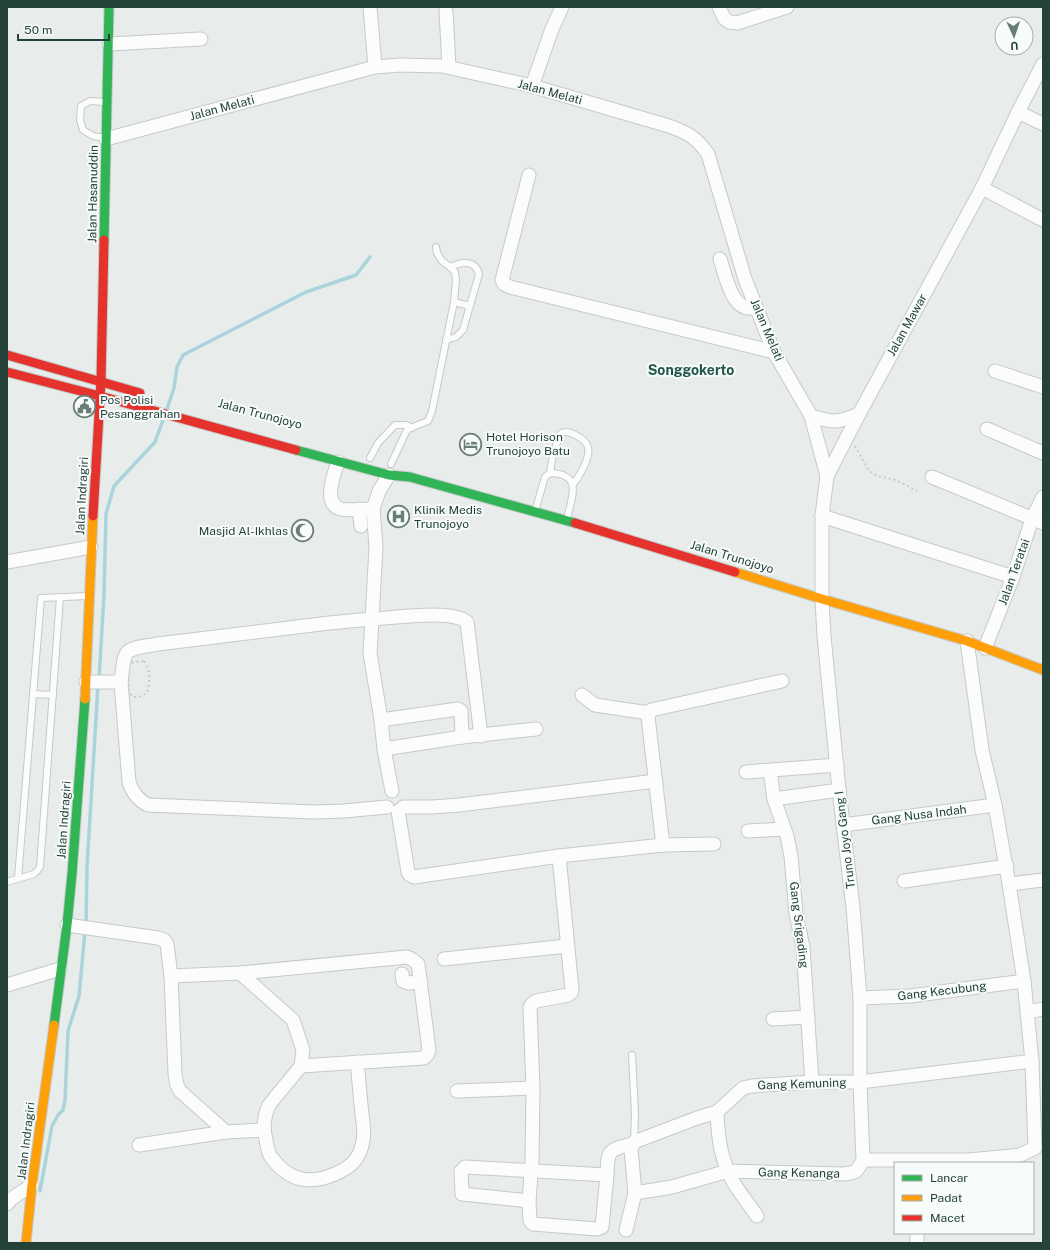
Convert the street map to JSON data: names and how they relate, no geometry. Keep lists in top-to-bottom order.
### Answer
{
  "streets": {
    "main road": ["Jalan Hasanuddin", "Jalan Trunojoyo", "Jalan Indragiri"],
    "street": [
      "Jalan Melati",
      "Jalan Mawar",
      "Jalan Teratai",
      "Gang Nusa Indah",
      "Truno Joyo Gang I",
      "Gang Srigading",
      "Gang Kecubung",
      "Gang Kemuning",
      "Gang Kenanga"
    ]
  },
  "crossings": [
    ["Jalan Melati", "Jalan Hasanuddin"],
    ["Jalan Melati", "Jalan Mawar"],
    ["Jalan Hasanuddin", "Jalan Trunojoyo"],
    ["Jalan Hasanuddin", "Jalan Indragiri"],
    ["Jalan Mawar", "Jalan Trunojoyo"],
    ["Jalan Mawar", "Truno Joyo Gang I"],
    ["Jalan Trunojoyo", "Jalan Indragiri"],
    ["Jalan Trunojoyo", "Jalan Teratai"],
    ["Jalan Trunojoyo", "Truno Joyo Gang I"],
    ["Gang Nusa Indah", "Truno Joyo Gang I"],
    ["Truno Joyo Gang I", "Gang Kecubung"],
    ["Truno Joyo Gang I", "Gang Kemuning"],
    ["Truno Joyo Gang I", "Gang Kenanga"],
    ["Gang Srigading", "Gang Kemuning"]
  ],
  "districts": ["Songgokerto"],
  "places": {
    "public building": ["Pos Polisi Pesanggrahan"],
    "hotel": ["Hotel Horison Trunojoyo Batu"],
    "hospital": ["Klinik Medis Trunojoyo"],
    "mosque": ["Masjid Al-Ikhlas"]
  },
  "legend": ["Lancar", "Padat", "Macet"],
  "scale_bar": "50 m",
  "north": "bottom"
}
